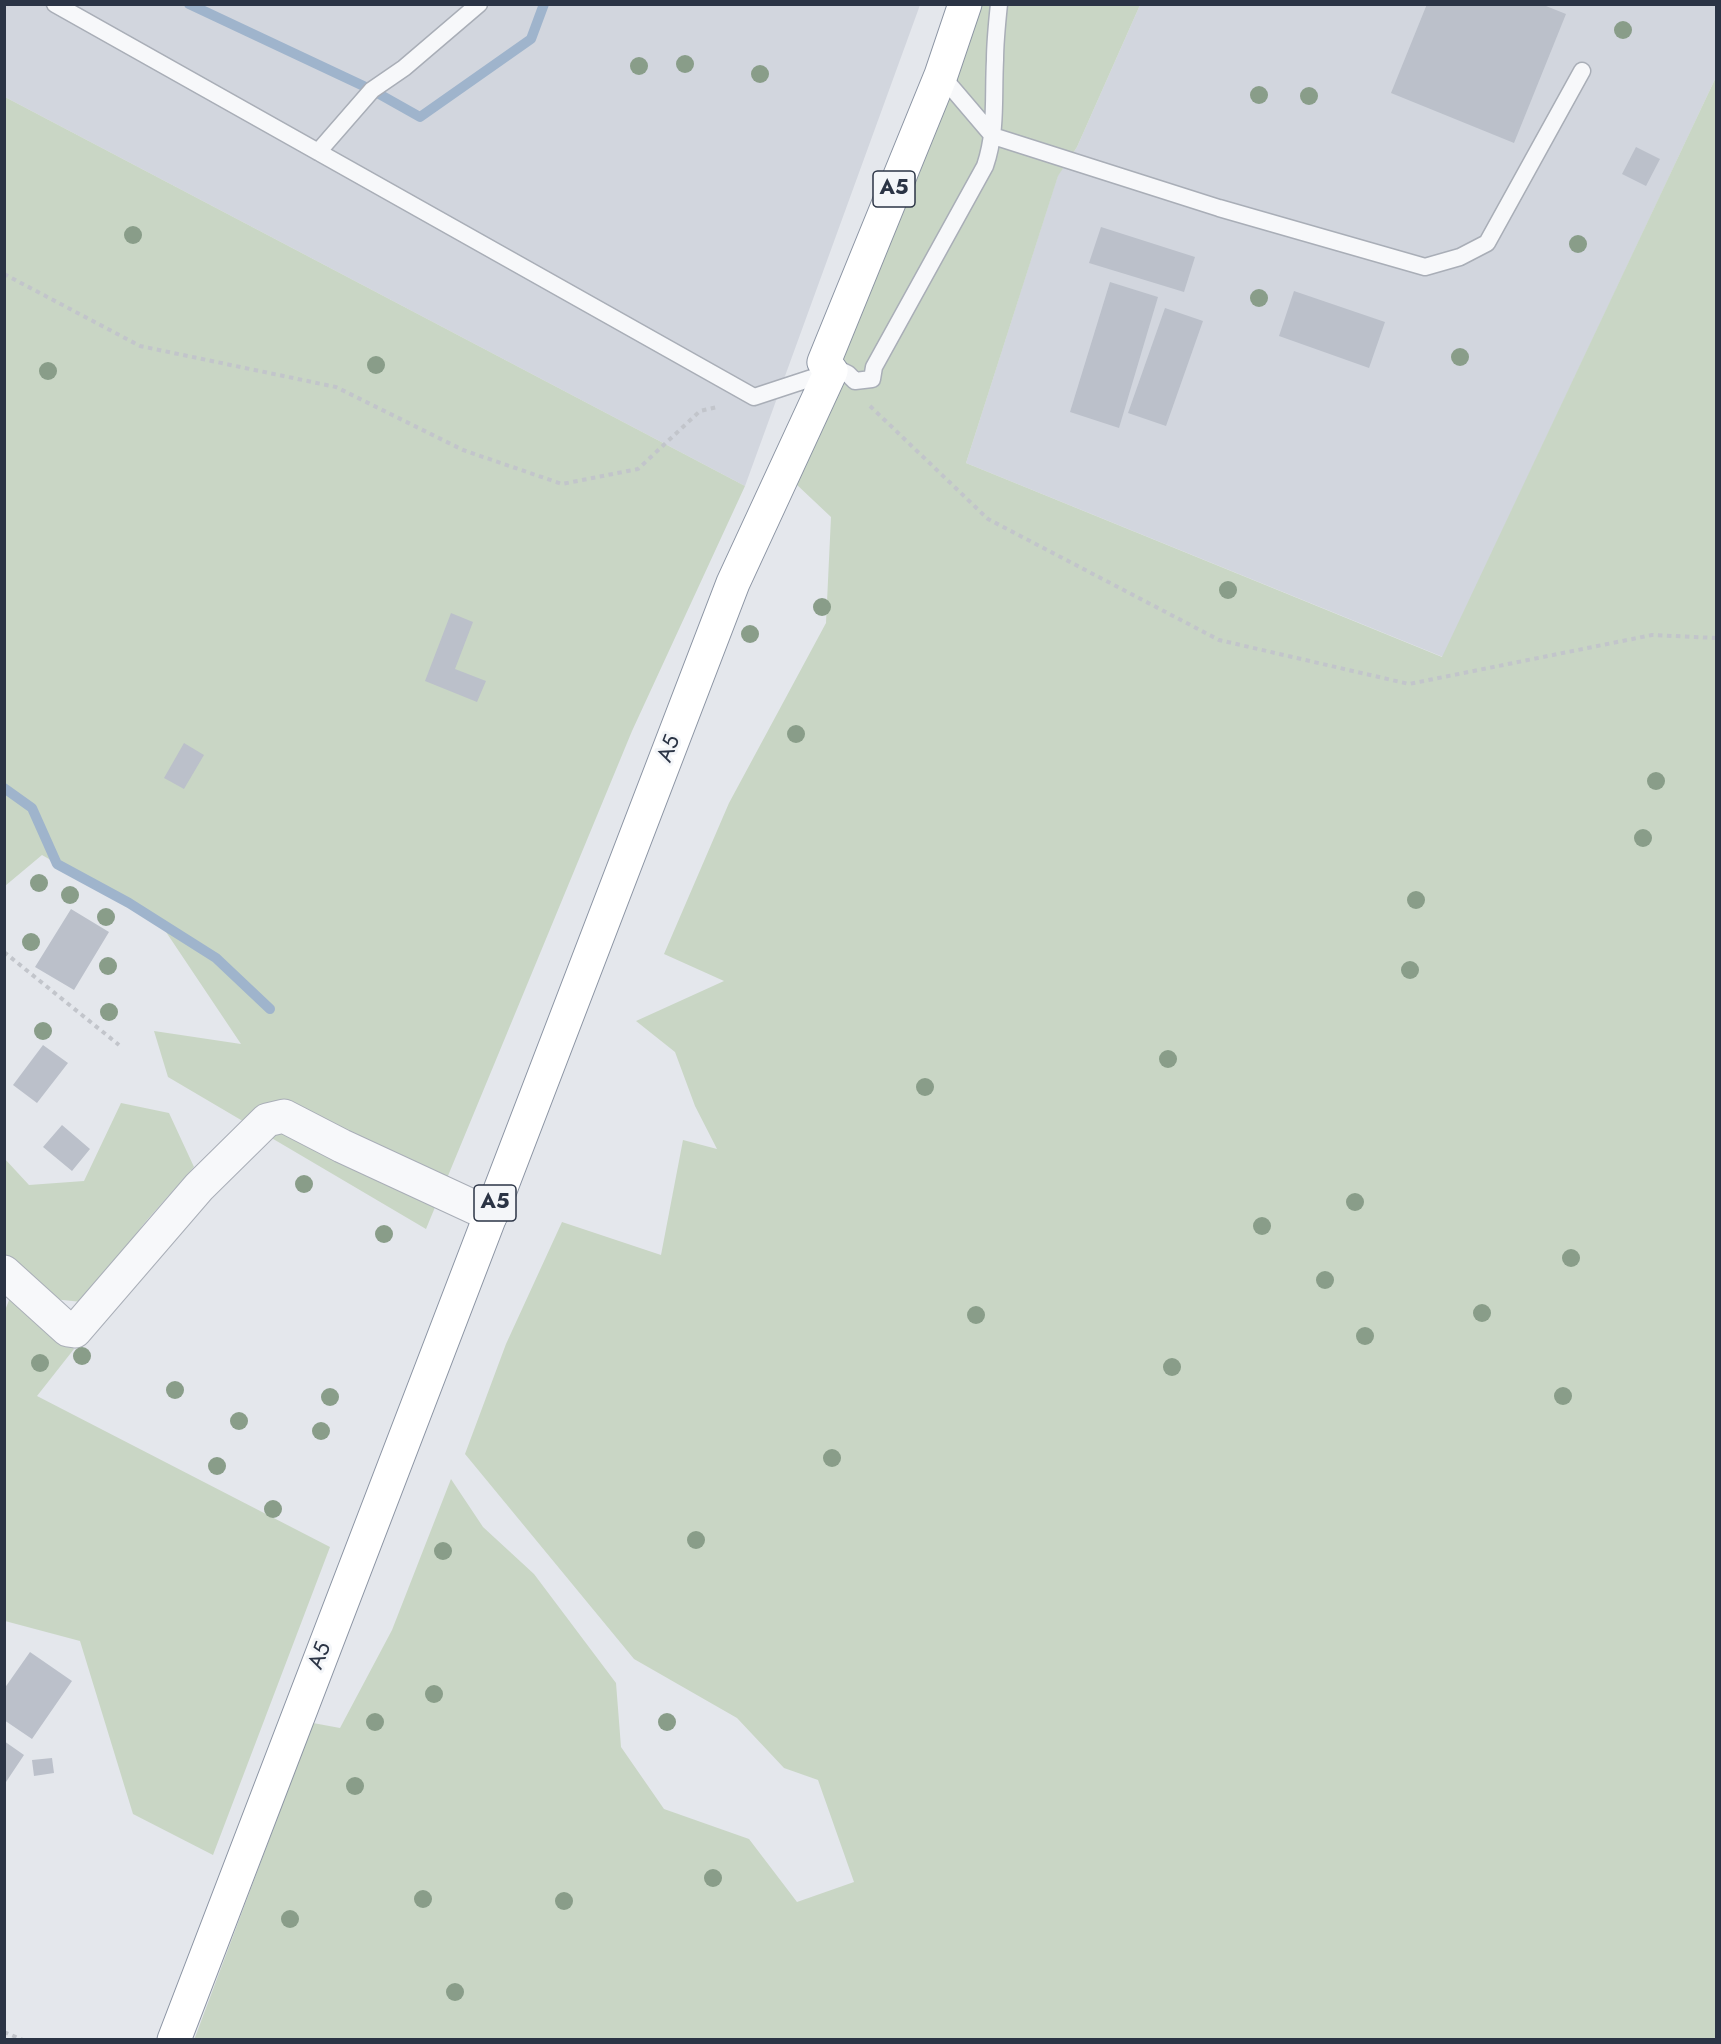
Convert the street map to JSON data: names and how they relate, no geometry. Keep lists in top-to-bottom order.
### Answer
{
  "streets": {
    "highway": ["A5"]
  }
}
